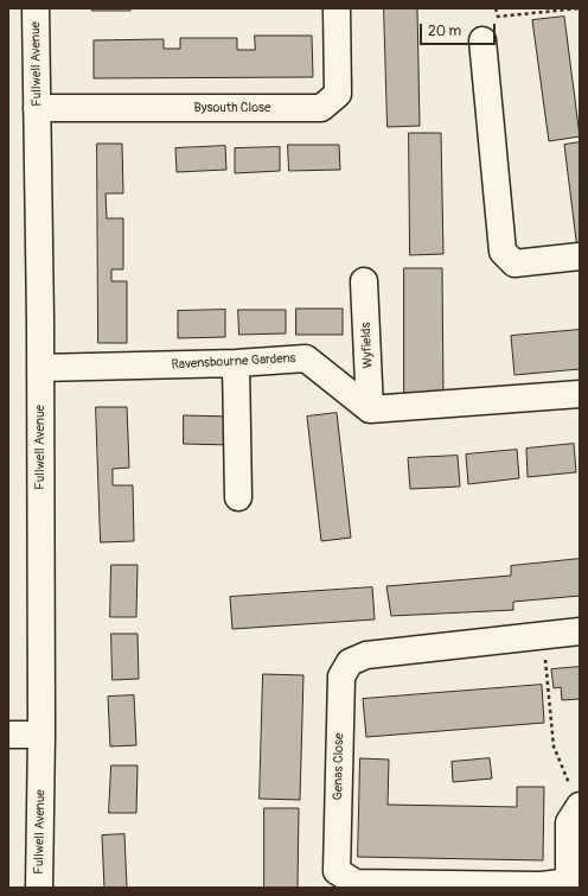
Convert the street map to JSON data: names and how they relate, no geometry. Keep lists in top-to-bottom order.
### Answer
{
  "streets": {
    "street": [
      "Fullwell Avenue",
      "Bysouth Close",
      "Wyfields",
      "Ravensbourne Gardens",
      "Genas Close"
    ]
  },
  "crossings": [
    ["Fullwell Avenue", "Bysouth Close"],
    ["Fullwell Avenue", "Ravensbourne Gardens"],
    ["Wyfields", "Ravensbourne Gardens"]
  ],
  "scale_bar": "20 m"
}
